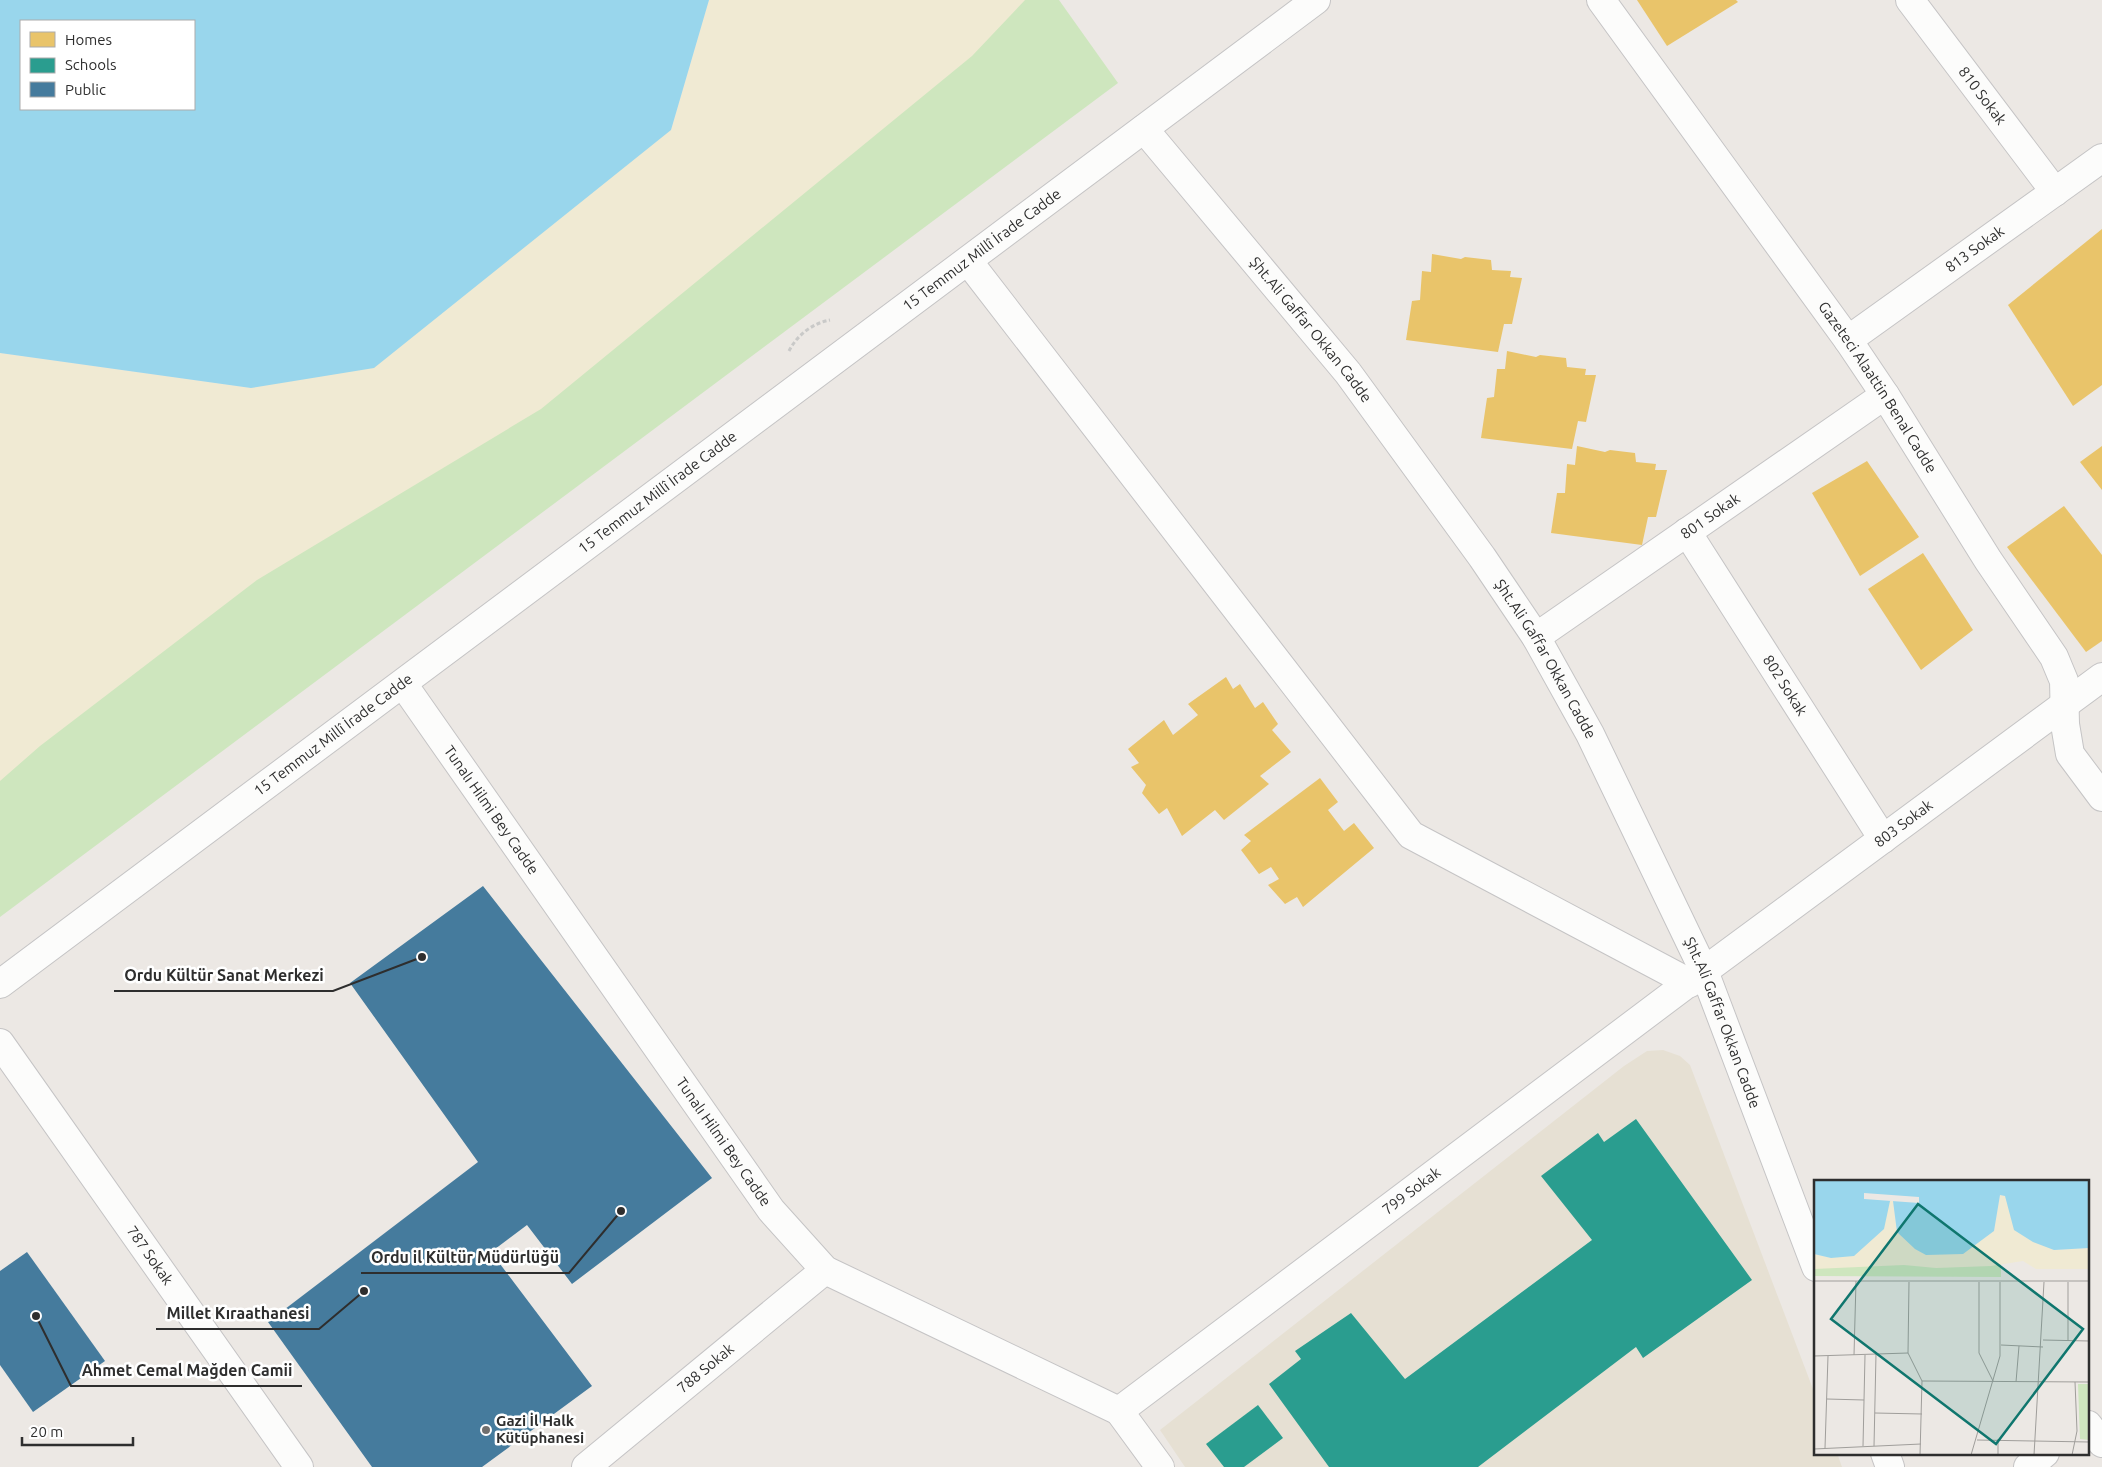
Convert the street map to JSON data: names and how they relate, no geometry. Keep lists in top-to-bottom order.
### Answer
{
  "streets": {
    "street": [
      "810 Sokak",
      "813 Sokak",
      "15 Temmuz Millî İrade Cadde",
      "Şht.Ali Gaffar Okkan Cadde",
      "Gazeteci Alaattin Benal Cadde",
      "801 Sokak",
      "802 Sokak",
      "Tunalı Hilmi Bey Cadde",
      "803 Sokak",
      "799 Sokak",
      "787 Sokak",
      "788 Sokak"
    ]
  },
  "crossings": [
    ["810 Sokak", "813 Sokak"],
    ["813 Sokak", "Gazeteci Alaattin Benal Cadde"],
    ["15 Temmuz Millî İrade Cadde", "Şht.Ali Gaffar Okkan Cadde"],
    ["15 Temmuz Millî İrade Cadde", "Tunalı Hilmi Bey Cadde"],
    ["Şht.Ali Gaffar Okkan Cadde", "801 Sokak"],
    ["Şht.Ali Gaffar Okkan Cadde", "803 Sokak"],
    ["Şht.Ali Gaffar Okkan Cadde", "799 Sokak"],
    ["Gazeteci Alaattin Benal Cadde", "801 Sokak"],
    ["Gazeteci Alaattin Benal Cadde", "803 Sokak"],
    ["801 Sokak", "802 Sokak"],
    ["802 Sokak", "803 Sokak"],
    ["Tunalı Hilmi Bey Cadde", "799 Sokak"],
    ["Tunalı Hilmi Bey Cadde", "788 Sokak"],
    ["803 Sokak", "799 Sokak"]
  ],
  "places": [
    "Ordu Kültür Sanat Merkezi",
    "Ordu il Kültür Müdürlüğü",
    "Millet Kıraathanesi",
    "Ahmet Cemal Mağden Camii",
    "Gazi İl Halk Kütüphanesi"
  ],
  "legend": ["Homes", "Schools", "Public"],
  "scale_bar": "20 m"
}
